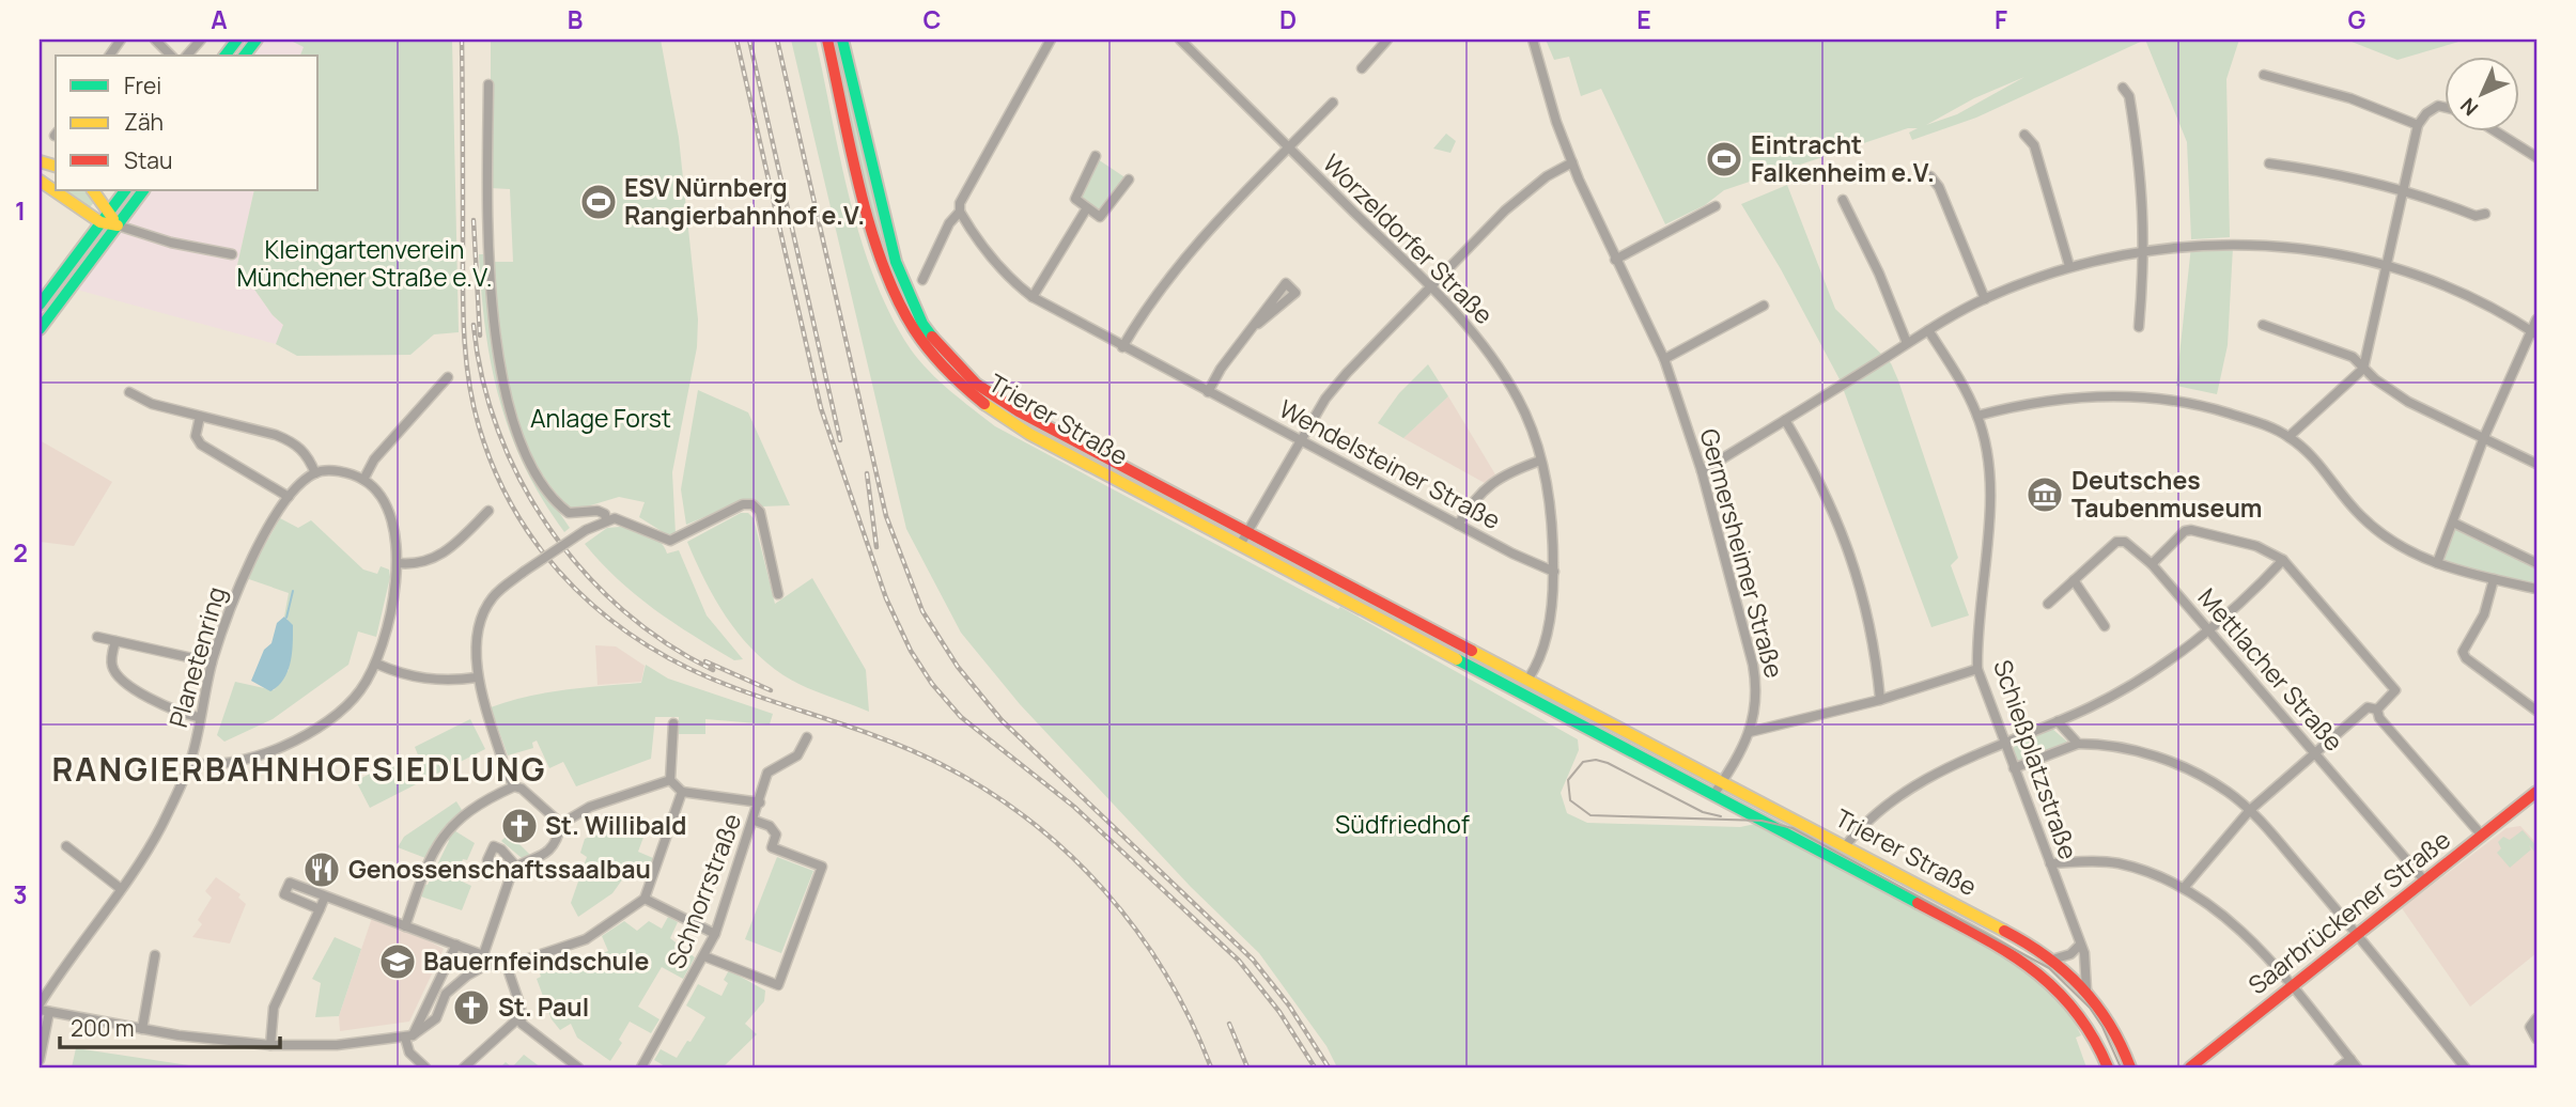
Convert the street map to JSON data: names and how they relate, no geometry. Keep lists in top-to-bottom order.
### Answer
{
  "streets": {
    "main road": ["Trierer Straße", "Saarbrückener Straße"],
    "street": [
      "Worzeldorfer Straße",
      "Wendelsteiner Straße",
      "Germersheimer Straße",
      "Planetenring",
      "Mettlacher Straße",
      "Schießplatzstraße",
      "Schnorrstraße"
    ]
  },
  "crossings": [
    ["Worzeldorfer Straße", "Trierer Straße"],
    ["Worzeldorfer Straße", "Wendelsteiner Straße"],
    ["Trierer Straße", "Germersheimer Straße"],
    ["Trierer Straße", "Schießplatzstraße"],
    ["Mettlacher Straße", "Saarbrückener Straße"]
  ],
  "districts": ["RANGIERBAHNHOFSIEDLUNG"],
  "parks": ["Kleingartenverein Münchener Straße e.V.", "Anlage Forst", "Südfriedhof"],
  "places": {
    "sports": ["Eintracht Falkenheim e.V.", "ESV Nürnberg Rangierbahnhof e.V."],
    "museum": ["Deutsches Taubenmuseum"],
    "church": ["St. Willibald", "St. Paul"],
    "restaurant": ["Genossenschaftssaalbau"],
    "school or university": ["Bauernfeindschule"]
  },
  "legend": ["Frei", "Zäh", "Stau"],
  "scale_bar": "200 m",
  "north": "bottom left",
  "grid": {
    "columns": [
      "A",
      "B",
      "C",
      "D",
      "E",
      "F",
      "G"
    ],
    "rows": ["1", "2", "3"]
  }
}
